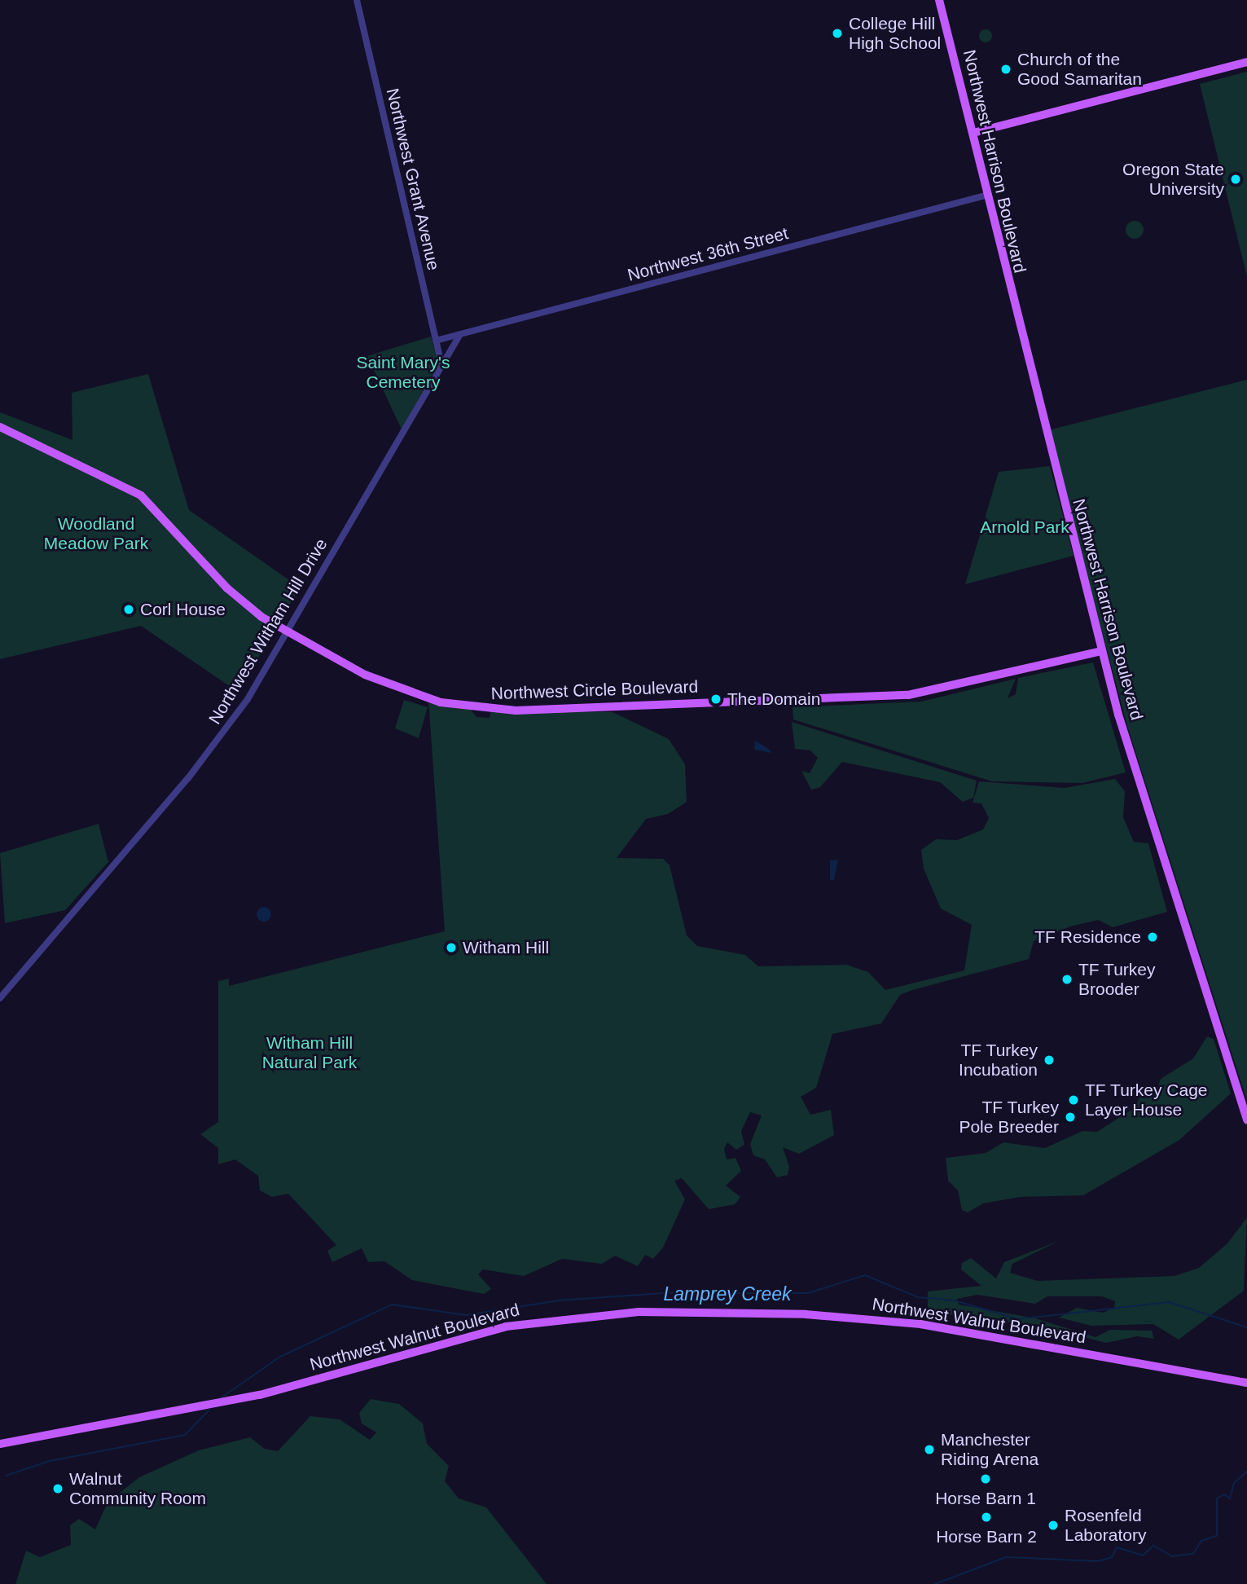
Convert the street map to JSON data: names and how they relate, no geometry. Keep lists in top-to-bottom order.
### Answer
{
  "streets": {
    "main road": ["Northwest Harrison Boulevard", "Northwest Circle Boulevard", "Northwest Walnut Boulevard"],
    "street": ["Northwest Grant Avenue", "Northwest 36th Street", "Northwest Witham Hill Drive"]
  },
  "crossings": [
    ["Northwest Harrison Boulevard", "Northwest 36th Street"],
    ["Northwest Harrison Boulevard", "Northwest Circle Boulevard"],
    ["Northwest Grant Avenue", "Northwest 36th Street"],
    ["Northwest Grant Avenue", "Northwest Witham Hill Drive"],
    ["Northwest 36th Street", "Northwest Witham Hill Drive"],
    ["Northwest Witham Hill Drive", "Northwest Circle Boulevard"]
  ],
  "water": ["Lamprey Creek"],
  "parks": [
    "Saint Mary's Cemetery",
    "Woodland Meadow Park",
    "Arnold Park",
    "Witham Hill Natural Park"
  ],
  "places": [
    "College Hill High School",
    "Church of the Good Samaritan",
    "Oregon State University",
    "Corl House",
    "The Domain",
    "TF Residence",
    "Witham Hill",
    "TF Turkey Brooder",
    "TF Turkey Incubation",
    "TF Turkey Cage Layer House",
    "TF Turkey Pole Breeder",
    "Manchester Riding Arena",
    "Horse Barn 1",
    "Walnut Community Room",
    "Horse Barn 2",
    "Rosenfeld Laboratory"
  ]
}
